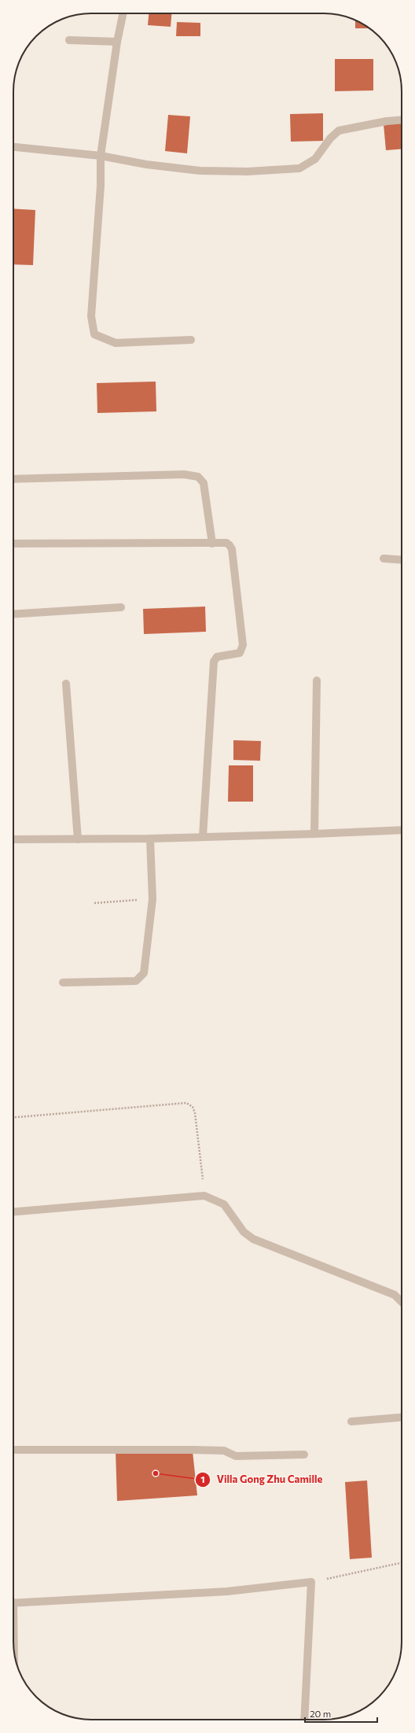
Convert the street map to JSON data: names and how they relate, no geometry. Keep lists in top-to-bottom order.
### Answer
{
  "places": ["Villa Gong Zhu Camille"],
  "scale_bar": "20 m"
}
